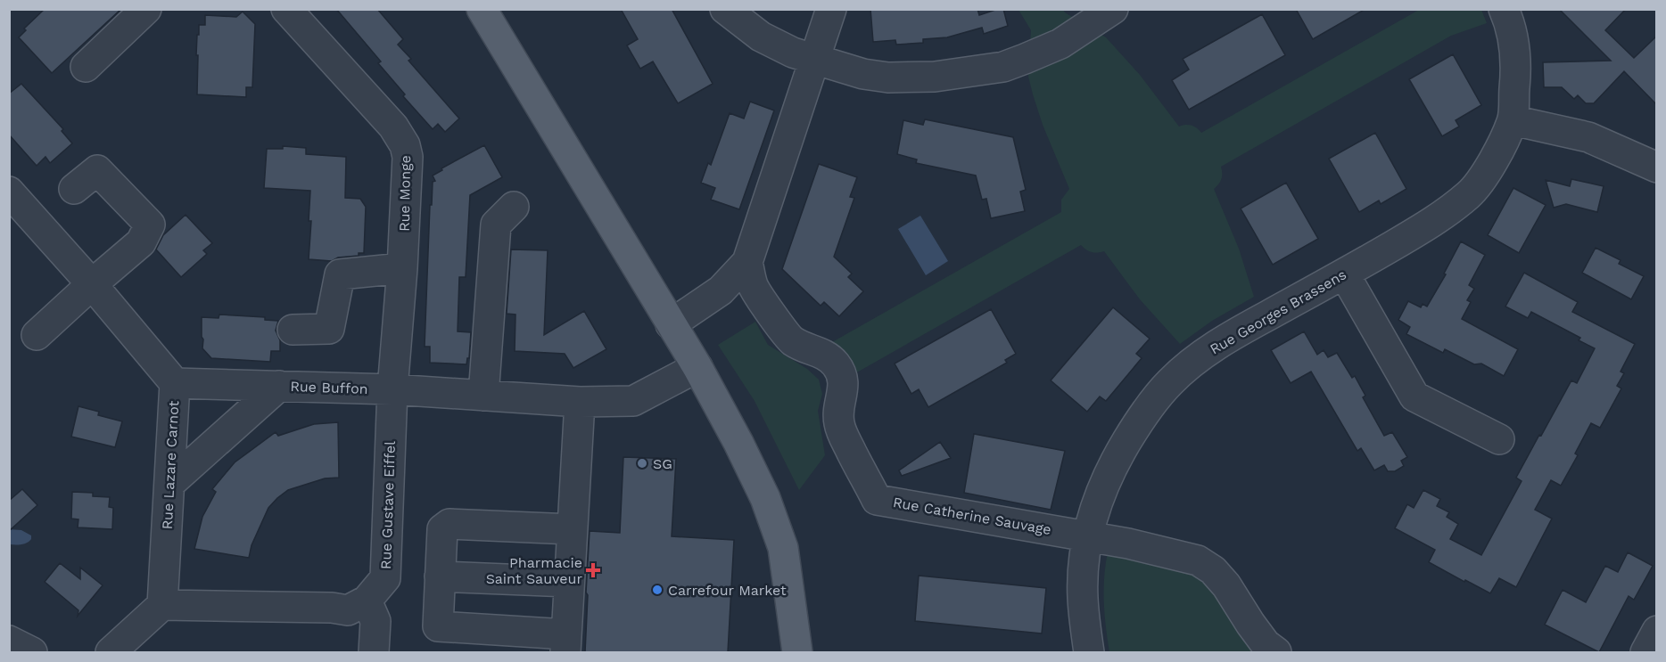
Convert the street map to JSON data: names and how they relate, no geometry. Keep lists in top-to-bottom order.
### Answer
{
  "streets": {
    "street": [
      "Rue Monge",
      "Rue Georges Brassens",
      "Rue Buffon",
      "Rue Lazare Carnot",
      "Rue Gustave Eiffel",
      "Rue Catherine Sauvage"
    ]
  },
  "crossings": [
    ["Rue Monge", "Rue Buffon"],
    ["Rue Monge", "Rue Gustave Eiffel"],
    ["Rue Georges Brassens", "Rue Catherine Sauvage"],
    ["Rue Buffon", "Rue Lazare Carnot"],
    ["Rue Buffon", "Rue Gustave Eiffel"],
    ["Rue Lazare Carnot", "Rue Gustave Eiffel"]
  ],
  "places": {
    "other": ["SG", "Carrefour Market"],
    "health": ["Pharmacie Saint Sauveur"]
  }
}
